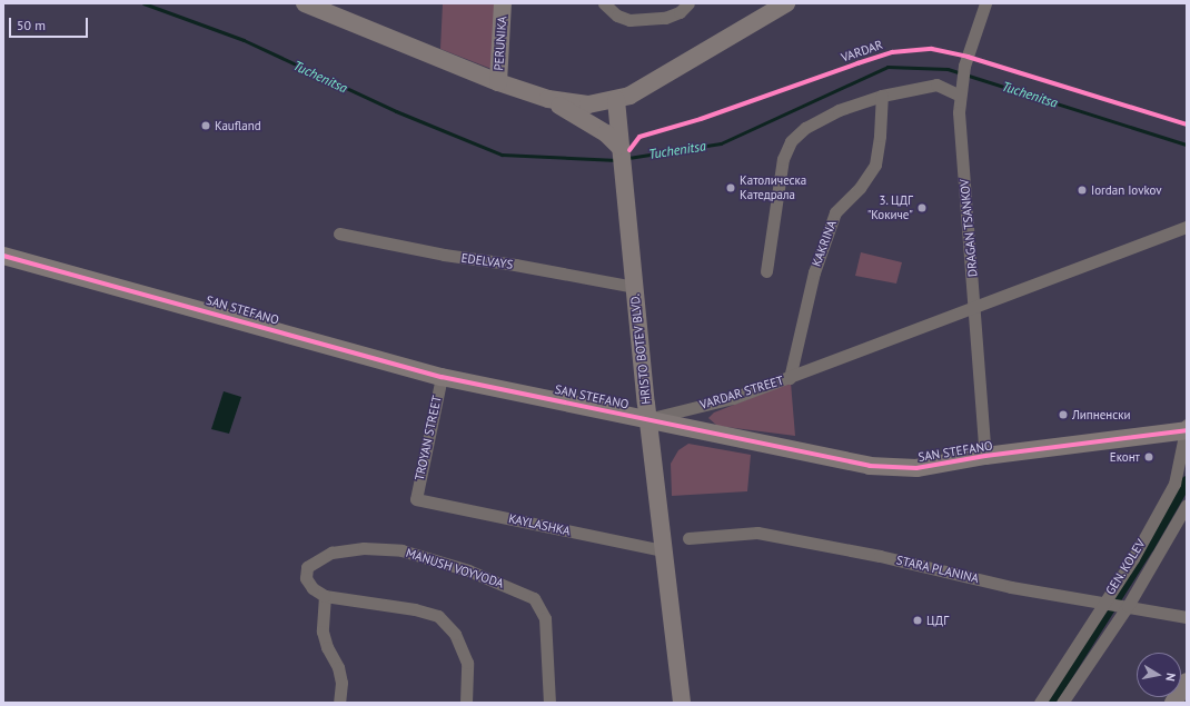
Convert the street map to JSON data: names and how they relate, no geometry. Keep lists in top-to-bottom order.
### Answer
{
  "streets": {
    "street": [
      "PERUNIKA",
      "DRAGAN TSANKOV",
      "KAKRINA",
      "EDELVAYS",
      "SAN STEFANO",
      "HRISTO BOTEV BLVD.",
      "VARDAR STREET",
      "TROYAN STREET",
      "KAYLASHKA",
      "GEN. KOLEV",
      "MANUSH VOYVODA",
      "STARA PLANINA"
    ],
    "cycle path": ["VARDAR"]
  },
  "crossings": [
    ["DRAGAN TSANKOV", "SAN STEFANO"],
    ["DRAGAN TSANKOV", "VARDAR STREET"],
    ["KAKRINA", "VARDAR STREET"],
    ["EDELVAYS", "HRISTO BOTEV BLVD."],
    ["SAN STEFANO", "HRISTO BOTEV BLVD."],
    ["SAN STEFANO", "VARDAR STREET"],
    ["SAN STEFANO", "TROYAN STREET"],
    ["SAN STEFANO", "GEN. KOLEV"],
    ["HRISTO BOTEV BLVD.", "VARDAR STREET"],
    ["HRISTO BOTEV BLVD.", "KAYLASHKA"],
    ["TROYAN STREET", "KAYLASHKA"],
    ["GEN. KOLEV", "STARA PLANINA"]
  ],
  "water": ["Tuchenitsa"],
  "places": [
    "Kaufland",
    "Католическа Катедрала",
    "Iordan Iovkov",
    "3. ЦДГ \"Кокиче\"",
    "Липненски",
    "Еконт",
    "ЦДГ"
  ],
  "scale_bar": "50 m",
  "north": "right"
}
